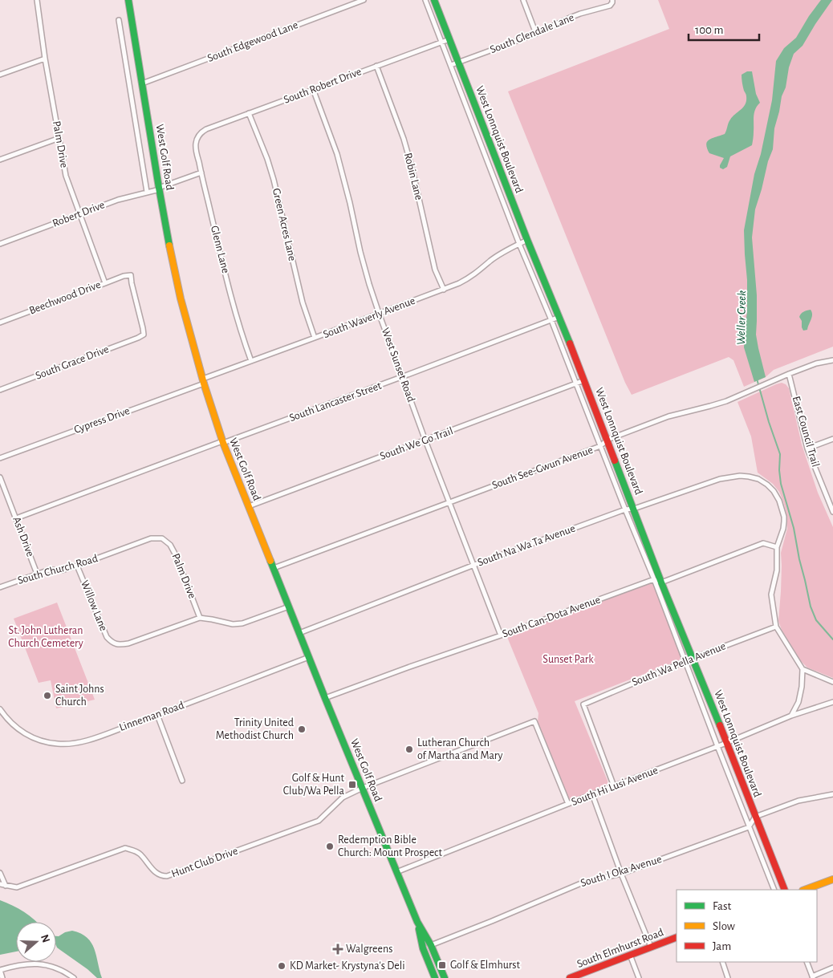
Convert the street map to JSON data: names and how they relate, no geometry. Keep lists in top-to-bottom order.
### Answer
{
  "streets": {
    "main road": ["West Lonnquist Boulevard", "West Golf Road", "South Elmhurst Road"],
    "street": [
      "South Glendale Lane",
      "South Edgewood Lane",
      "South Robert Drive",
      "Palm Drive",
      "Robin Lane",
      "Robert Drive",
      "Green Acres Lane",
      "Glenn Lane",
      "Beechwood Drive",
      "South Waverly Avenue",
      "South Grace Drive",
      "West Sunset Road",
      "South Lancaster Street",
      "Cypress Drive",
      "East Council Trail",
      "South We Go Trail",
      "South See-Gwun Avenue",
      "Ash Drive",
      "South Na Wa Ta Avenue",
      "South Church Road",
      "Willow Lane",
      "South Can-Dota Avenue",
      "South Wa Pella Avenue",
      "Linneman Road",
      "South Hi Lusi Avenue",
      "Hunt Club Drive",
      "South I Oka Avenue"
    ]
  },
  "crossings": [
    ["South Glendale Lane", "West Lonnquist Boulevard"],
    ["South Edgewood Lane", "West Golf Road"],
    ["South Robert Drive", "West Lonnquist Boulevard"],
    ["South Robert Drive", "Robin Lane"],
    ["South Robert Drive", "Green Acres Lane"],
    ["South Robert Drive", "Glenn Lane"],
    ["South Robert Drive", "West Sunset Road"],
    ["West Lonnquist Boulevard", "South Waverly Avenue"],
    ["West Lonnquist Boulevard", "South Lancaster Street"],
    ["West Lonnquist Boulevard", "South We Go Trail"],
    ["West Lonnquist Boulevard", "South See-Gwun Avenue"],
    ["West Lonnquist Boulevard", "South Na Wa Ta Avenue"],
    ["West Lonnquist Boulevard", "South Can-Dota Avenue"],
    ["West Lonnquist Boulevard", "South Wa Pella Avenue"],
    ["West Lonnquist Boulevard", "South Hi Lusi Avenue"],
    ["West Lonnquist Boulevard", "South I Oka Avenue"],
    ["Palm Drive", "Robert Drive"],
    ["Palm Drive", "Beechwood Drive"],
    ["Palm Drive", "South Church Road"],
    ["Palm Drive", "Willow Lane"],
    ["West Golf Road", "Robert Drive"],
    ["West Golf Road", "South Waverly Avenue"],
    ["West Golf Road", "South Lancaster Street"],
    ["West Golf Road", "Cypress Drive"],
    ["West Golf Road", "South We Go Trail"],
    ["West Golf Road", "South See-Gwun Avenue"],
    ["West Golf Road", "South Na Wa Ta Avenue"],
    ["West Golf Road", "South Can-Dota Avenue"],
    ["West Golf Road", "Linneman Road"],
    ["West Golf Road", "South Hi Lusi Avenue"],
    ["West Golf Road", "Hunt Club Drive"],
    ["West Golf Road", "South I Oka Avenue"],
    ["Robin Lane", "South Waverly Avenue"],
    ["Robert Drive", "Glenn Lane"],
    ["Green Acres Lane", "South Waverly Avenue"],
    ["Glenn Lane", "South Waverly Avenue"],
    ["Beechwood Drive", "South Grace Drive"],
    ["South Waverly Avenue", "West Sunset Road"],
    ["South Waverly Avenue", "Cypress Drive"],
    ["West Sunset Road", "South Lancaster Street"],
    ["West Sunset Road", "South We Go Trail"],
    ["West Sunset Road", "South See-Gwun Avenue"],
    ["West Sunset Road", "South Na Wa Ta Avenue"],
    ["West Sunset Road", "South Can-Dota Avenue"],
    ["South Lancaster Street", "Ash Drive"],
    ["East Council Trail", "South See-Gwun Avenue"],
    ["Ash Drive", "South Church Road"],
    ["South Church Road", "Willow Lane"],
    ["South Wa Pella Avenue", "South Hi Lusi Avenue"]
  ],
  "water": ["Weller Creek"],
  "parks": ["St. John Lutheran Church Cemetery", "Sunset Park"],
  "places": {
    "other": [
      "Saint Johns Church",
      "Trinity United Methodist Church",
      "Lutheran Church of Martha and Mary",
      "Redemption Bible Church: Mount Prospect",
      "KD Market- Krystyna's Deli"
    ],
    "transit": ["Golf & Hunt Club/Wa Pella", "Golf & Elmhurst"],
    "health": ["Walgreens"]
  },
  "legend": ["Fast", "Slow", "Jam"],
  "scale_bar": "100 m",
  "north": "right"
}
